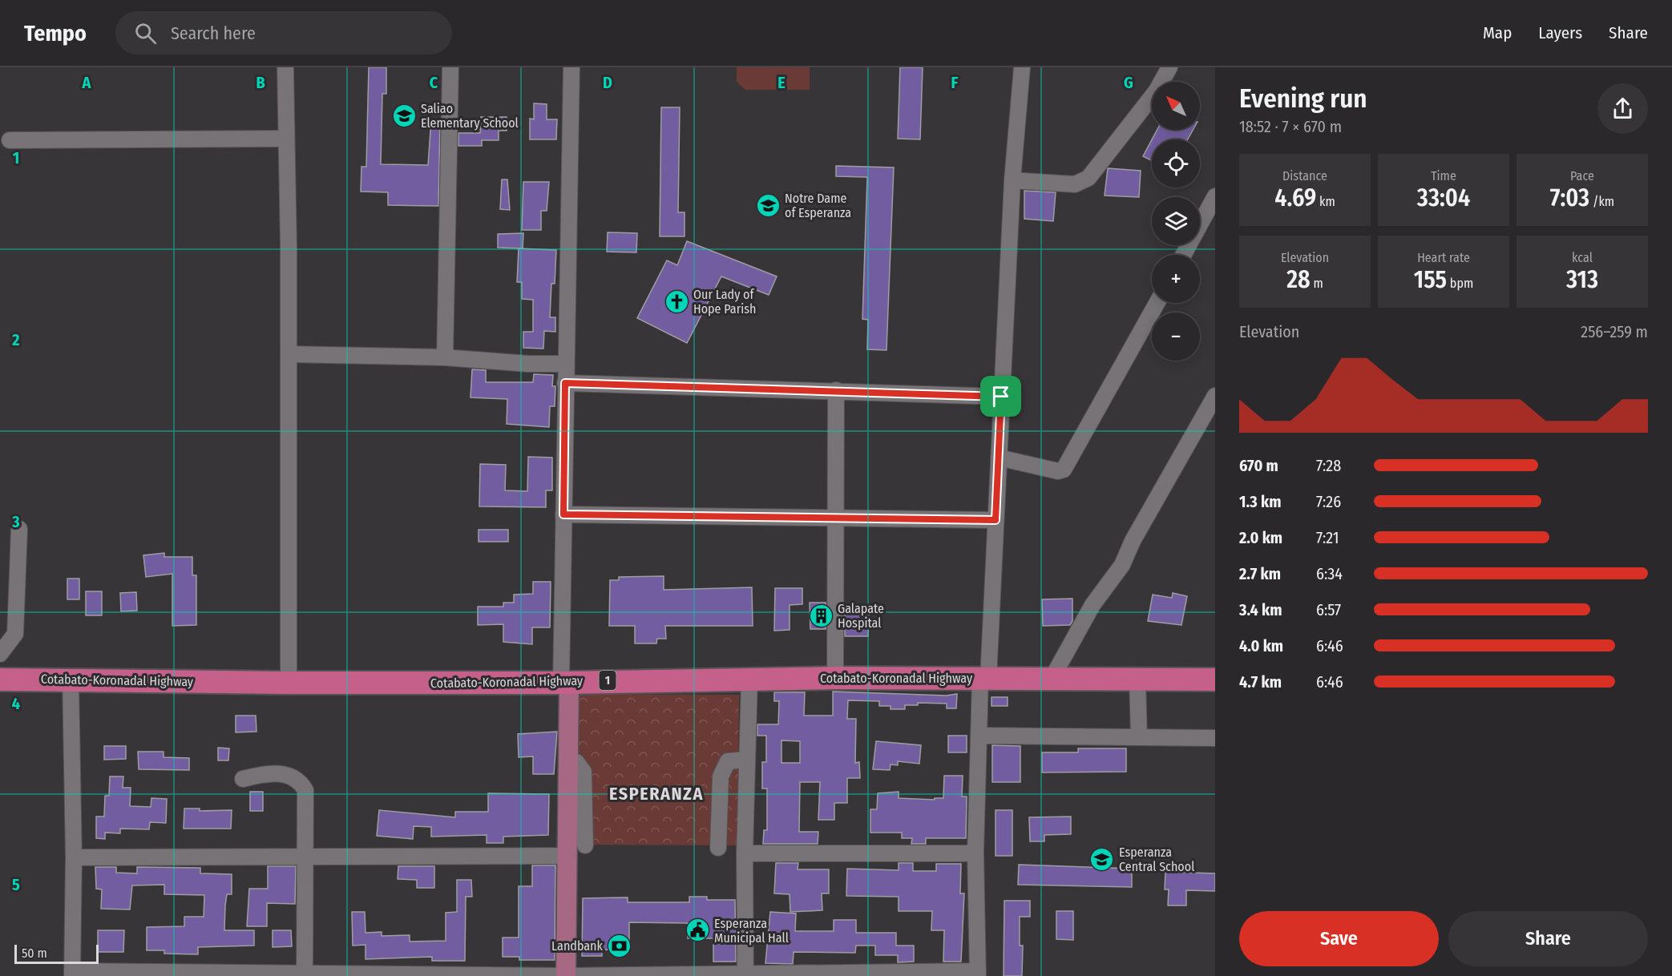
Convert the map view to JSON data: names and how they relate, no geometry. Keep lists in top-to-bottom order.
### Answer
{
  "streets": {
    "highway": ["Cotabato-Koronadal Highway", "1"]
  },
  "districts": ["ESPERANZA"],
  "places": {
    "school or university": ["Saliao Elementary School", "Notre Dame of Esperanza", "Esperanza Central School"],
    "church": ["Our Lady of Hope Parish"],
    "building": ["Galapate Hospital"],
    "public building": ["Esperanza Municipal Hall"],
    "bank": ["Landbank"]
  },
  "scale_bar": "50 m",
  "north": "top left",
  "page": {
    "header": "Tempo",
    "search": "Search here",
    "nav": ["Map", "Layers", "Share"],
    "heading": ["Evening run", "18:52 · 7 × 670 m"],
    "map_buttons": ["+", "−"],
    "stats": [
      ["Distance", "4.69 km"],
      ["Time", "33:04"],
      ["Pace", "7:03 /km"],
      ["Elevation", "28 m"],
      ["Heart rate", "155 bpm"],
      ["kcal", "313"]
    ],
    "chart": ["Elevation", "256–259 m"],
    "list": [
      {
        "name": "670 m",
        "note": "7:28"
      },
      {
        "name": "1.3 km",
        "note": "7:26"
      },
      {
        "name": "2.0 km",
        "note": "7:21"
      },
      {
        "name": "2.7 km",
        "note": "6:34"
      },
      {
        "name": "3.4 km",
        "note": "6:57"
      },
      {
        "name": "4.0 km",
        "note": "6:46"
      },
      {
        "name": "4.7 km",
        "note": "6:46"
      }
    ],
    "buttons": ["Save", "Share"],
    "scale": "50 m"
  },
  "grid": {
    "columns": [
      "A",
      "B",
      "C",
      "D",
      "E",
      "F",
      "G"
    ],
    "rows": [
      "1",
      "2",
      "3",
      "4",
      "5"
    ]
  }
}
